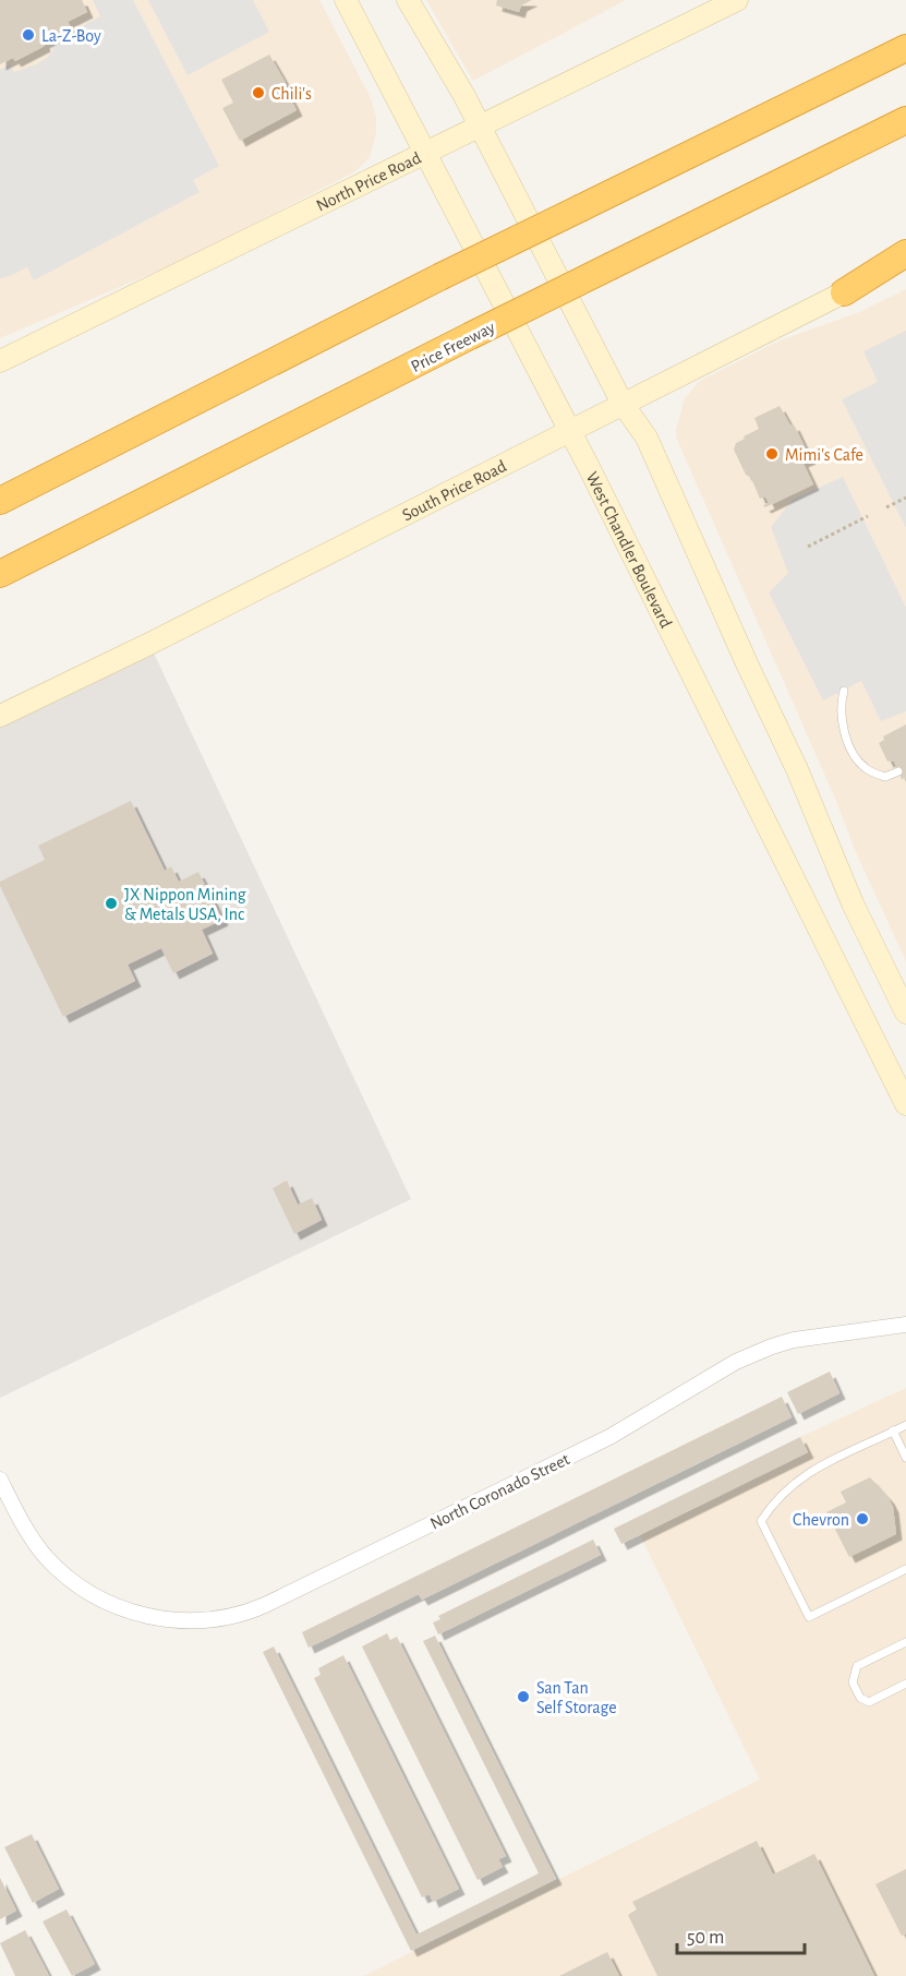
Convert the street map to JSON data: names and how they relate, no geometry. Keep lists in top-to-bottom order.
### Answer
{
  "streets": {
    "highway": ["Price Freeway"],
    "main road": ["North Price Road", "South Price Road", "West Chandler Boulevard"],
    "street": ["North Coronado Street"]
  },
  "crossings": [
    ["North Price Road", "West Chandler Boulevard"],
    ["South Price Road", "West Chandler Boulevard"]
  ],
  "places": [
    "La-Z-Boy",
    "Chili's",
    "Mimi's Cafe",
    "JX Nippon Mining & Metals USA, Inc",
    "Chevron",
    "San Tan Self Storage"
  ],
  "scale_bar": "50 m"
}
